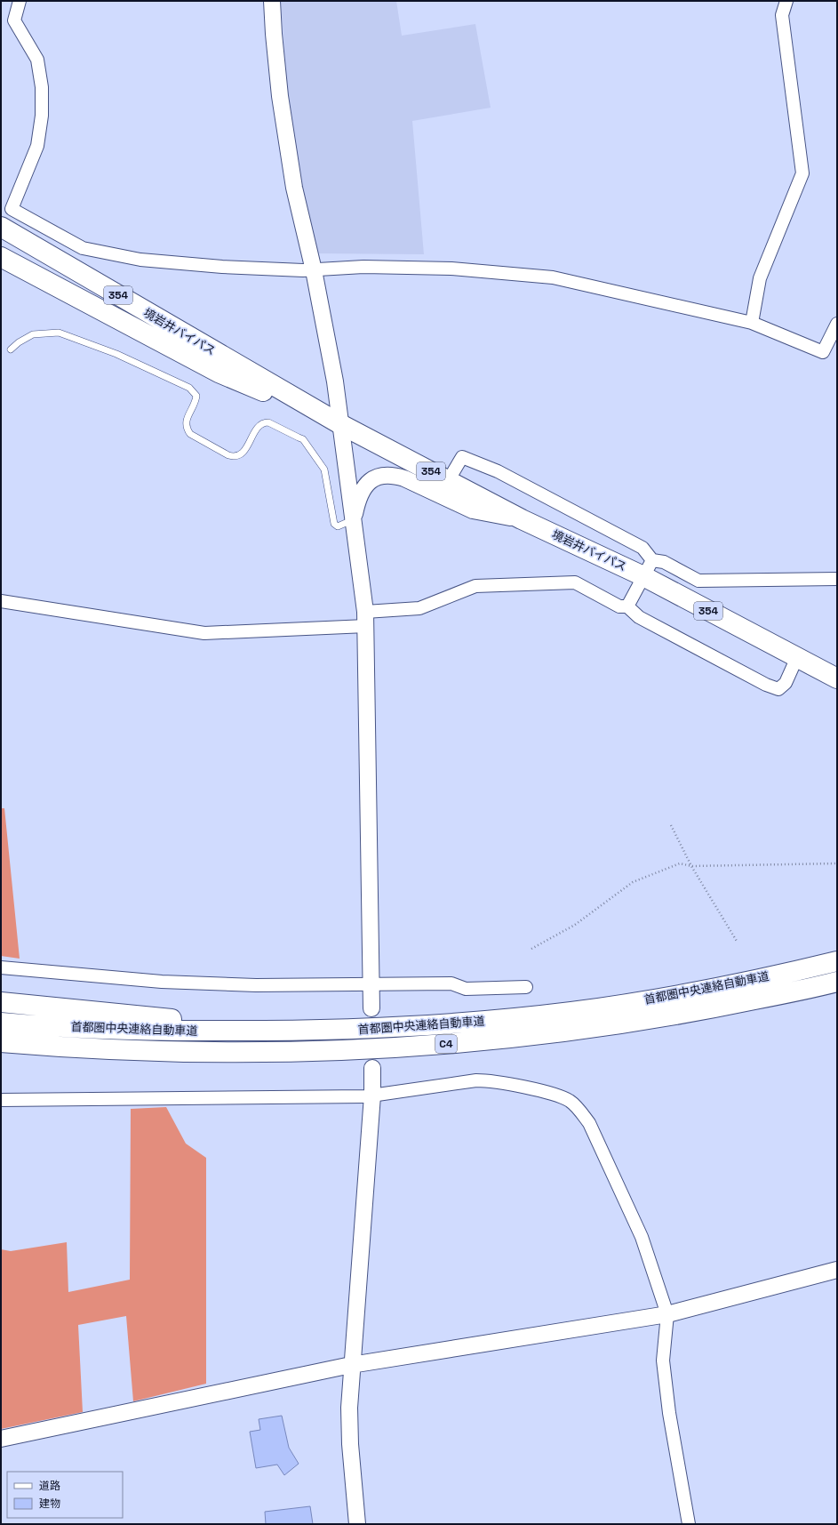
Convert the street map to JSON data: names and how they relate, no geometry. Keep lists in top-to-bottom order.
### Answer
{
  "streets": {
    "highway": [
      "354",
      "境岩井バイパス",
      "首都圏中央連絡自動車道",
      "C4"
    ]
  },
  "legend": ["道路", "建物"]
}
